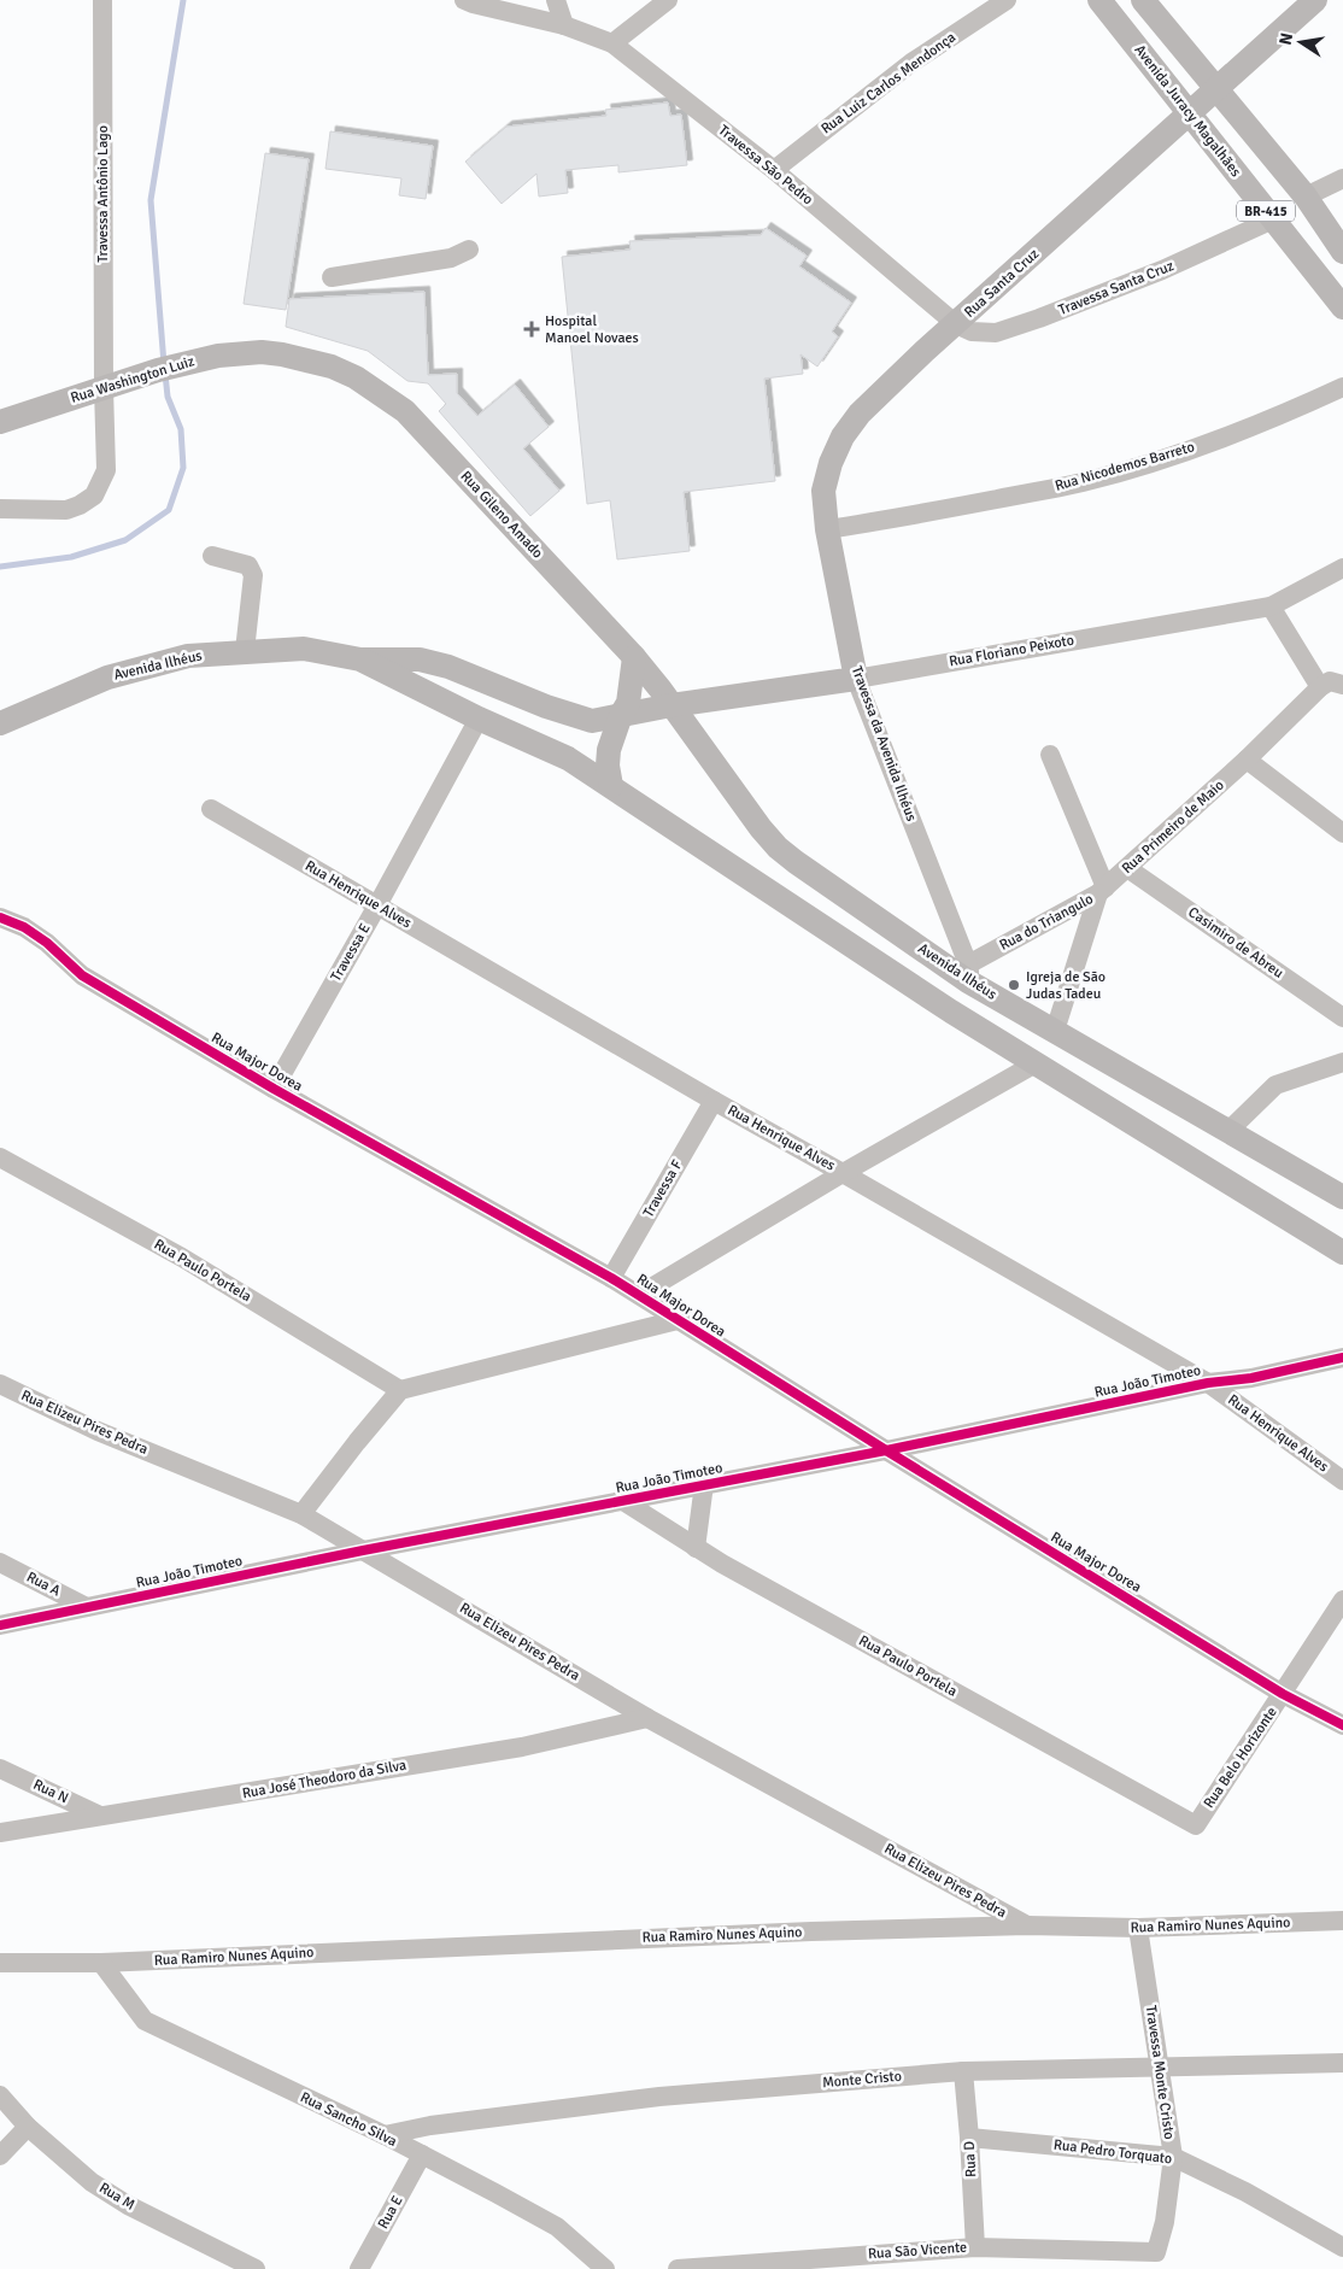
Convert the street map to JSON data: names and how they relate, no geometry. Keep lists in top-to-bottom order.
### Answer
{
  "streets": {
    "main road": [
      "Avenida Juracy Magalhães",
      "BR-415",
      "Rua Santa Cruz",
      "Rua Washington Luiz",
      "Rua Gileno Amado",
      "Rua Floriano Peixoto",
      "Avenida Ilhéus",
      "Travessa da Avenida Ilhéus"
    ],
    "street": [
      "Rua Luiz Carlos Mendonça",
      "Travessa São Pedro",
      "Travessa Antônio Lago",
      "Travessa Santa Cruz",
      "Rua Nicodemos Barreto",
      "Rua Primeiro de Maio",
      "Rua Henrique Alves",
      "Rua do Triangulo",
      "Casimiro de Abreu",
      "Travessa E",
      "Rua Major Dorea",
      "Travessa F",
      "Rua Paulo Portela",
      "Rua João Timoteo",
      "Rua Elizeu Pires Pedra",
      "Rua A",
      "Rua Belo Horizonte",
      "Rua José Theodoro da Silva",
      "Rua N",
      "Rua Ramiro Nunes Aquino",
      "Travessa Monte Cristo",
      "Monte Cristo",
      "Rua Sancho Silva",
      "Rua Pedro Torquato",
      "Rua D",
      "Rua M",
      "Rua E",
      "Rua São Vicente"
    ]
  },
  "crossings": [
    ["Rua Luiz Carlos Mendonça", "Travessa São Pedro"],
    ["Avenida Juracy Magalhães", "Rua Santa Cruz"],
    ["Avenida Juracy Magalhães", "Travessa Santa Cruz"],
    ["Travessa São Pedro", "Rua Santa Cruz"],
    ["Travessa São Pedro", "Travessa Santa Cruz"],
    ["Travessa Antônio Lago", "Rua Washington Luiz"],
    ["BR-415", "Rua Santa Cruz"],
    ["Rua Santa Cruz", "Travessa Santa Cruz"],
    ["Rua Santa Cruz", "Travessa da Avenida Ilhéus"],
    ["Rua Washington Luiz", "Rua Gileno Amado"],
    ["Rua Nicodemos Barreto", "Travessa da Avenida Ilhéus"],
    ["Rua Gileno Amado", "Rua Floriano Peixoto"],
    ["Rua Gileno Amado", "Avenida Ilhéus"],
    ["Rua Floriano Peixoto", "Avenida Ilhéus"],
    ["Rua Floriano Peixoto", "Travessa da Avenida Ilhéus"],
    ["Avenida Ilhéus", "Travessa da Avenida Ilhéus"],
    ["Avenida Ilhéus", "Rua do Triangulo"],
    ["Avenida Ilhéus", "Travessa E"],
    ["Travessa da Avenida Ilhéus", "Rua do Triangulo"],
    ["Rua Primeiro de Maio", "Rua do Triangulo"],
    ["Rua Primeiro de Maio", "Casimiro de Abreu"],
    ["Rua Henrique Alves", "Travessa E"],
    ["Rua Henrique Alves", "Travessa F"],
    ["Rua Henrique Alves", "Rua João Timoteo"],
    ["Travessa E", "Rua Major Dorea"],
    ["Rua Major Dorea", "Travessa F"],
    ["Rua Major Dorea", "Rua João Timoteo"],
    ["Rua Major Dorea", "Rua Belo Horizonte"],
    ["Rua Paulo Portela", "Rua João Timoteo"],
    ["Rua Paulo Portela", "Rua Belo Horizonte"],
    ["Rua João Timoteo", "Rua Elizeu Pires Pedra"],
    ["Rua João Timoteo", "Rua A"],
    ["Rua Elizeu Pires Pedra", "Rua José Theodoro da Silva"],
    ["Rua Elizeu Pires Pedra", "Rua Ramiro Nunes Aquino"],
    ["Rua José Theodoro da Silva", "Rua N"],
    ["Rua Ramiro Nunes Aquino", "Travessa Monte Cristo"],
    ["Rua Ramiro Nunes Aquino", "Rua Sancho Silva"],
    ["Travessa Monte Cristo", "Monte Cristo"],
    ["Travessa Monte Cristo", "Rua Pedro Torquato"],
    ["Travessa Monte Cristo", "Rua São Vicente"],
    ["Monte Cristo", "Rua Sancho Silva"],
    ["Monte Cristo", "Rua D"],
    ["Rua Sancho Silva", "Rua E"],
    ["Rua Pedro Torquato", "Rua D"],
    ["Rua D", "Rua São Vicente"]
  ],
  "places": {
    "health": ["Hospital Manoel Novaes"],
    "other": ["Igreja de São Judas Tadeu"]
  },
  "north": "left"
}
